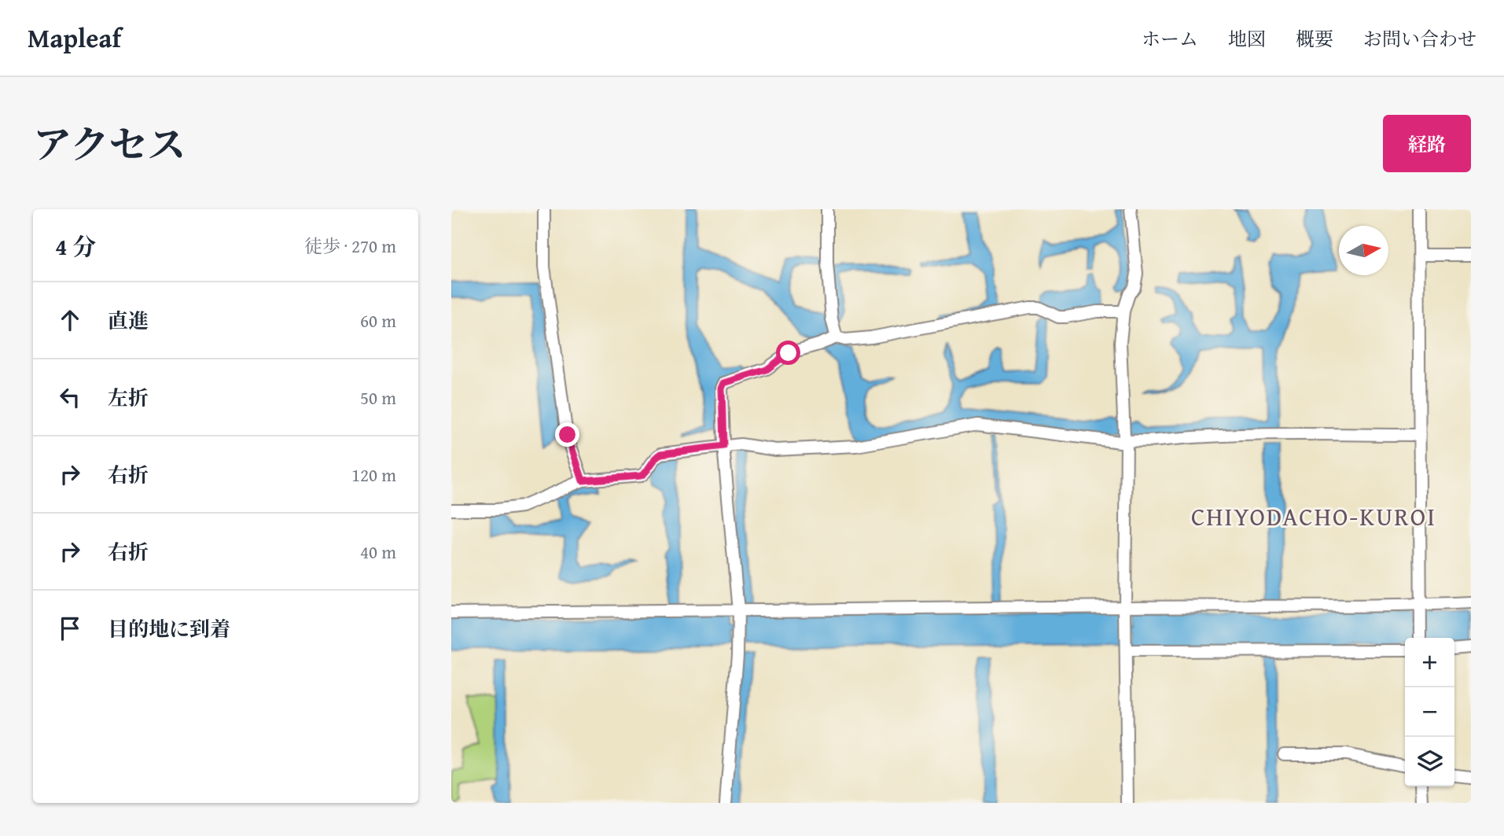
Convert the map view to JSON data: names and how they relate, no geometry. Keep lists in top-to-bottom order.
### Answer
{
  "districts": ["CHIYODACHO-KUROI"],
  "north": "right",
  "page": {
    "header": "Mapleaf",
    "nav": [
      "ホーム",
      "地図",
      "概要",
      "お問い合わせ"
    ],
    "title": "アクセス",
    "buttons": "経路",
    "heading": ["4 分", "徒歩 · 270 m"],
    "list": [
      ["直進", "60 m"],
      ["左折", "50 m"],
      ["右折", "120 m"],
      ["右折", "40 m"],
      "目的地に到着"
    ],
    "map_buttons": ["+", "−"]
  }
}
